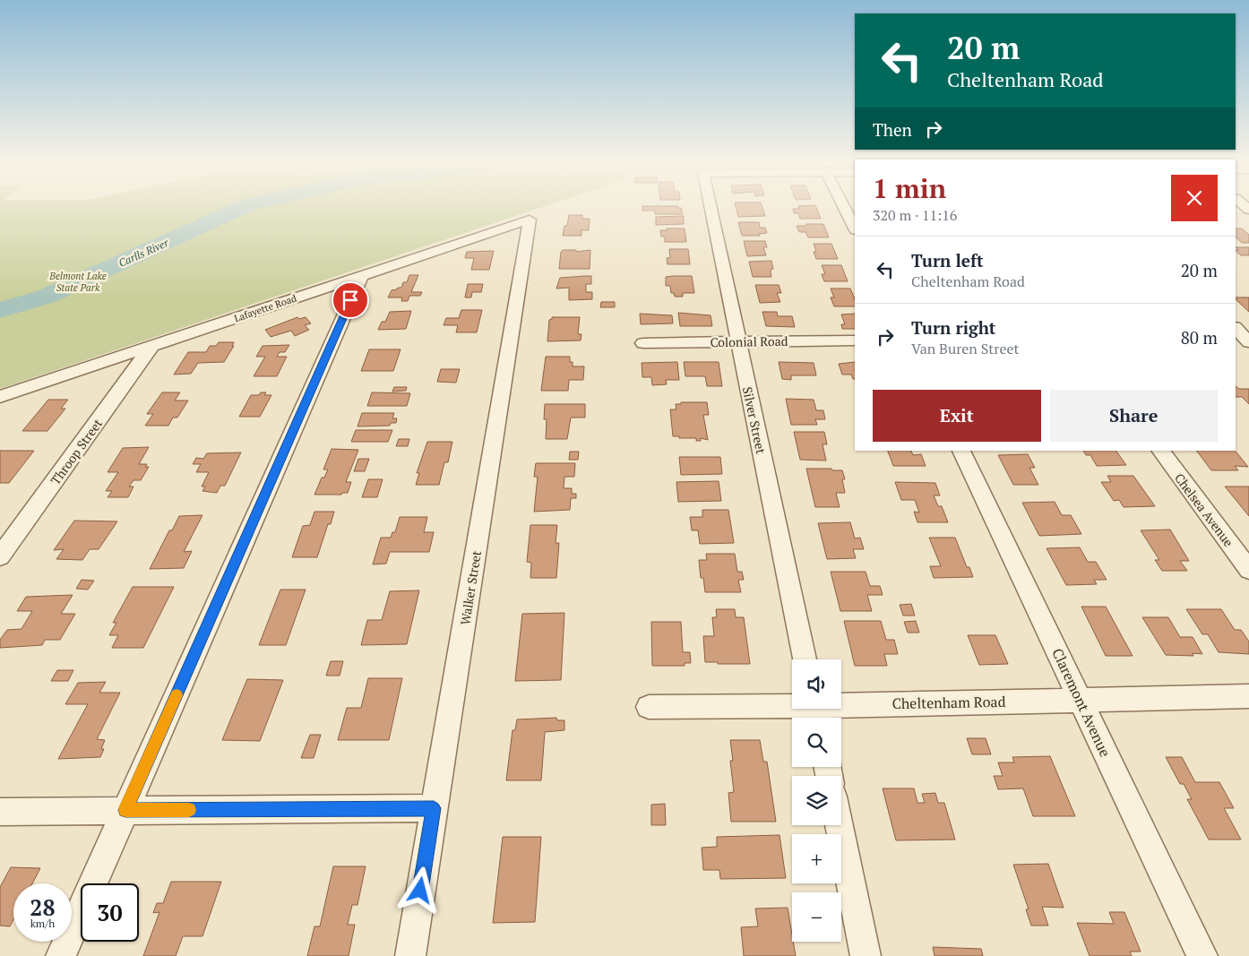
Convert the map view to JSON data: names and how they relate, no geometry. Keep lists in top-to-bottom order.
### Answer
{
  "streets": {
    "street": [
      "Lafayette Road",
      "Colonial Road",
      "Silver Street",
      "Throop Street",
      "Chelsea Avenue",
      "Walker Street",
      "Cheltenham Road",
      "Claremont Avenue"
    ]
  },
  "crossings": [
    ["Lafayette Road", "Throop Street"],
    ["Lafayette Road", "Walker Street"],
    ["Colonial Road", "Silver Street"],
    ["Cheltenham Road", "Claremont Avenue"]
  ],
  "water": ["Carlls River"],
  "parks": ["Belmont Lake State Park"],
  "page": {
    "turn": ["20 m", "Cheltenham Road"],
    "then": "Then",
    "heading": ["1 min", "320 m · 11:16"],
    "list": [
      {
        "name": "Turn left",
        "note": "Cheltenham Road",
        "value": "20 m"
      },
      {
        "name": "Turn right",
        "note": "Van Buren Street",
        "value": "80 m"
      }
    ],
    "buttons": ["Exit", "Share"],
    "map_buttons": ["+", "−"],
    "speed": "28 km/h",
    "limit": "30"
  }
}
